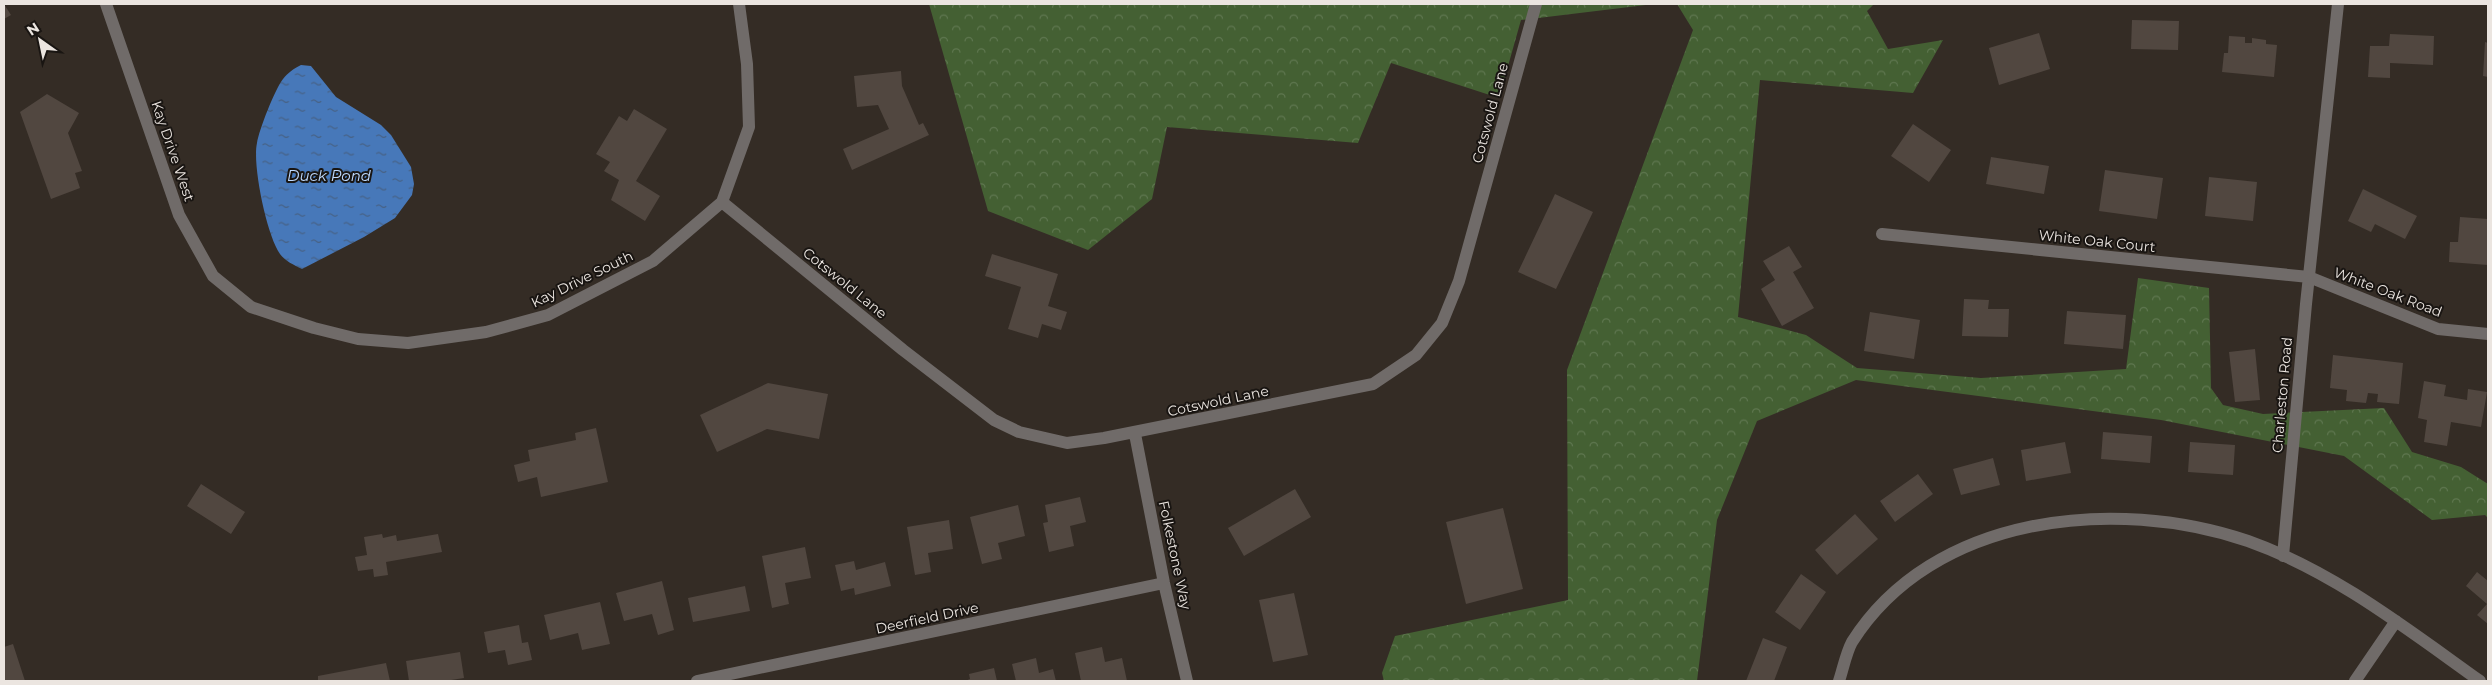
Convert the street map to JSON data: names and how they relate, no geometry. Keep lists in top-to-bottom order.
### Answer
{
  "streets": {
    "street": [
      "Cotswold Lane",
      "Kay Drive West",
      "White Oak Court",
      "Kay Drive South",
      "White Oak Road",
      "Charleston Road",
      "Folkestone Way",
      "Deerfield Drive"
    ]
  },
  "crossings": [
    ["Cotswold Lane", "Kay Drive South"],
    ["Cotswold Lane", "Folkestone Way"],
    ["Kay Drive West", "Kay Drive South"],
    ["White Oak Court", "White Oak Road"],
    ["White Oak Court", "Charleston Road"],
    ["White Oak Road", "Charleston Road"],
    ["Folkestone Way", "Deerfield Drive"]
  ],
  "water": ["Duck Pond"],
  "north": "top left"
}
